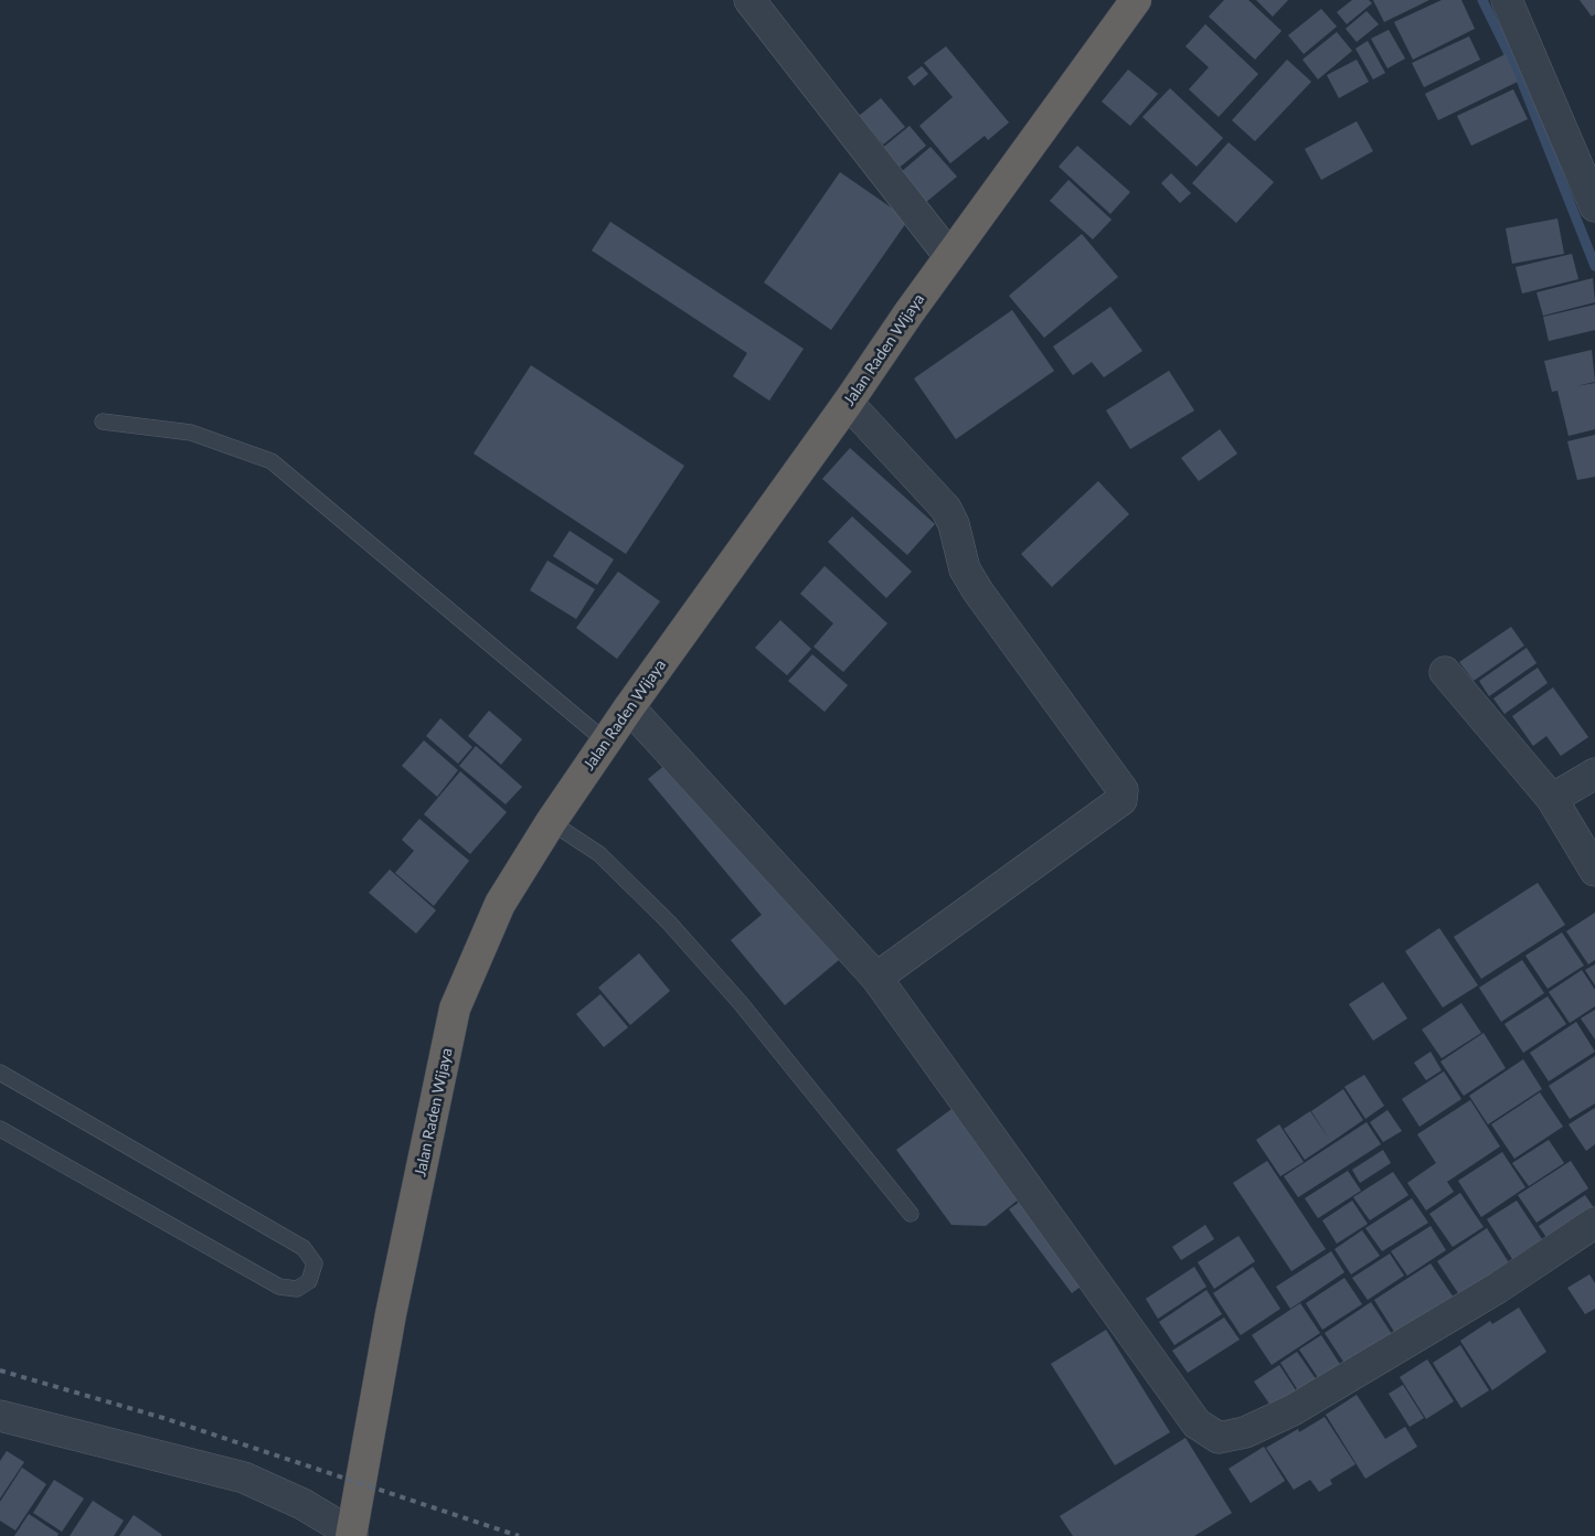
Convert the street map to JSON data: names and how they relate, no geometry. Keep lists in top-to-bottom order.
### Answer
{
  "streets": {
    "highway": ["Jalan Raden Wijaya"]
  }
}
